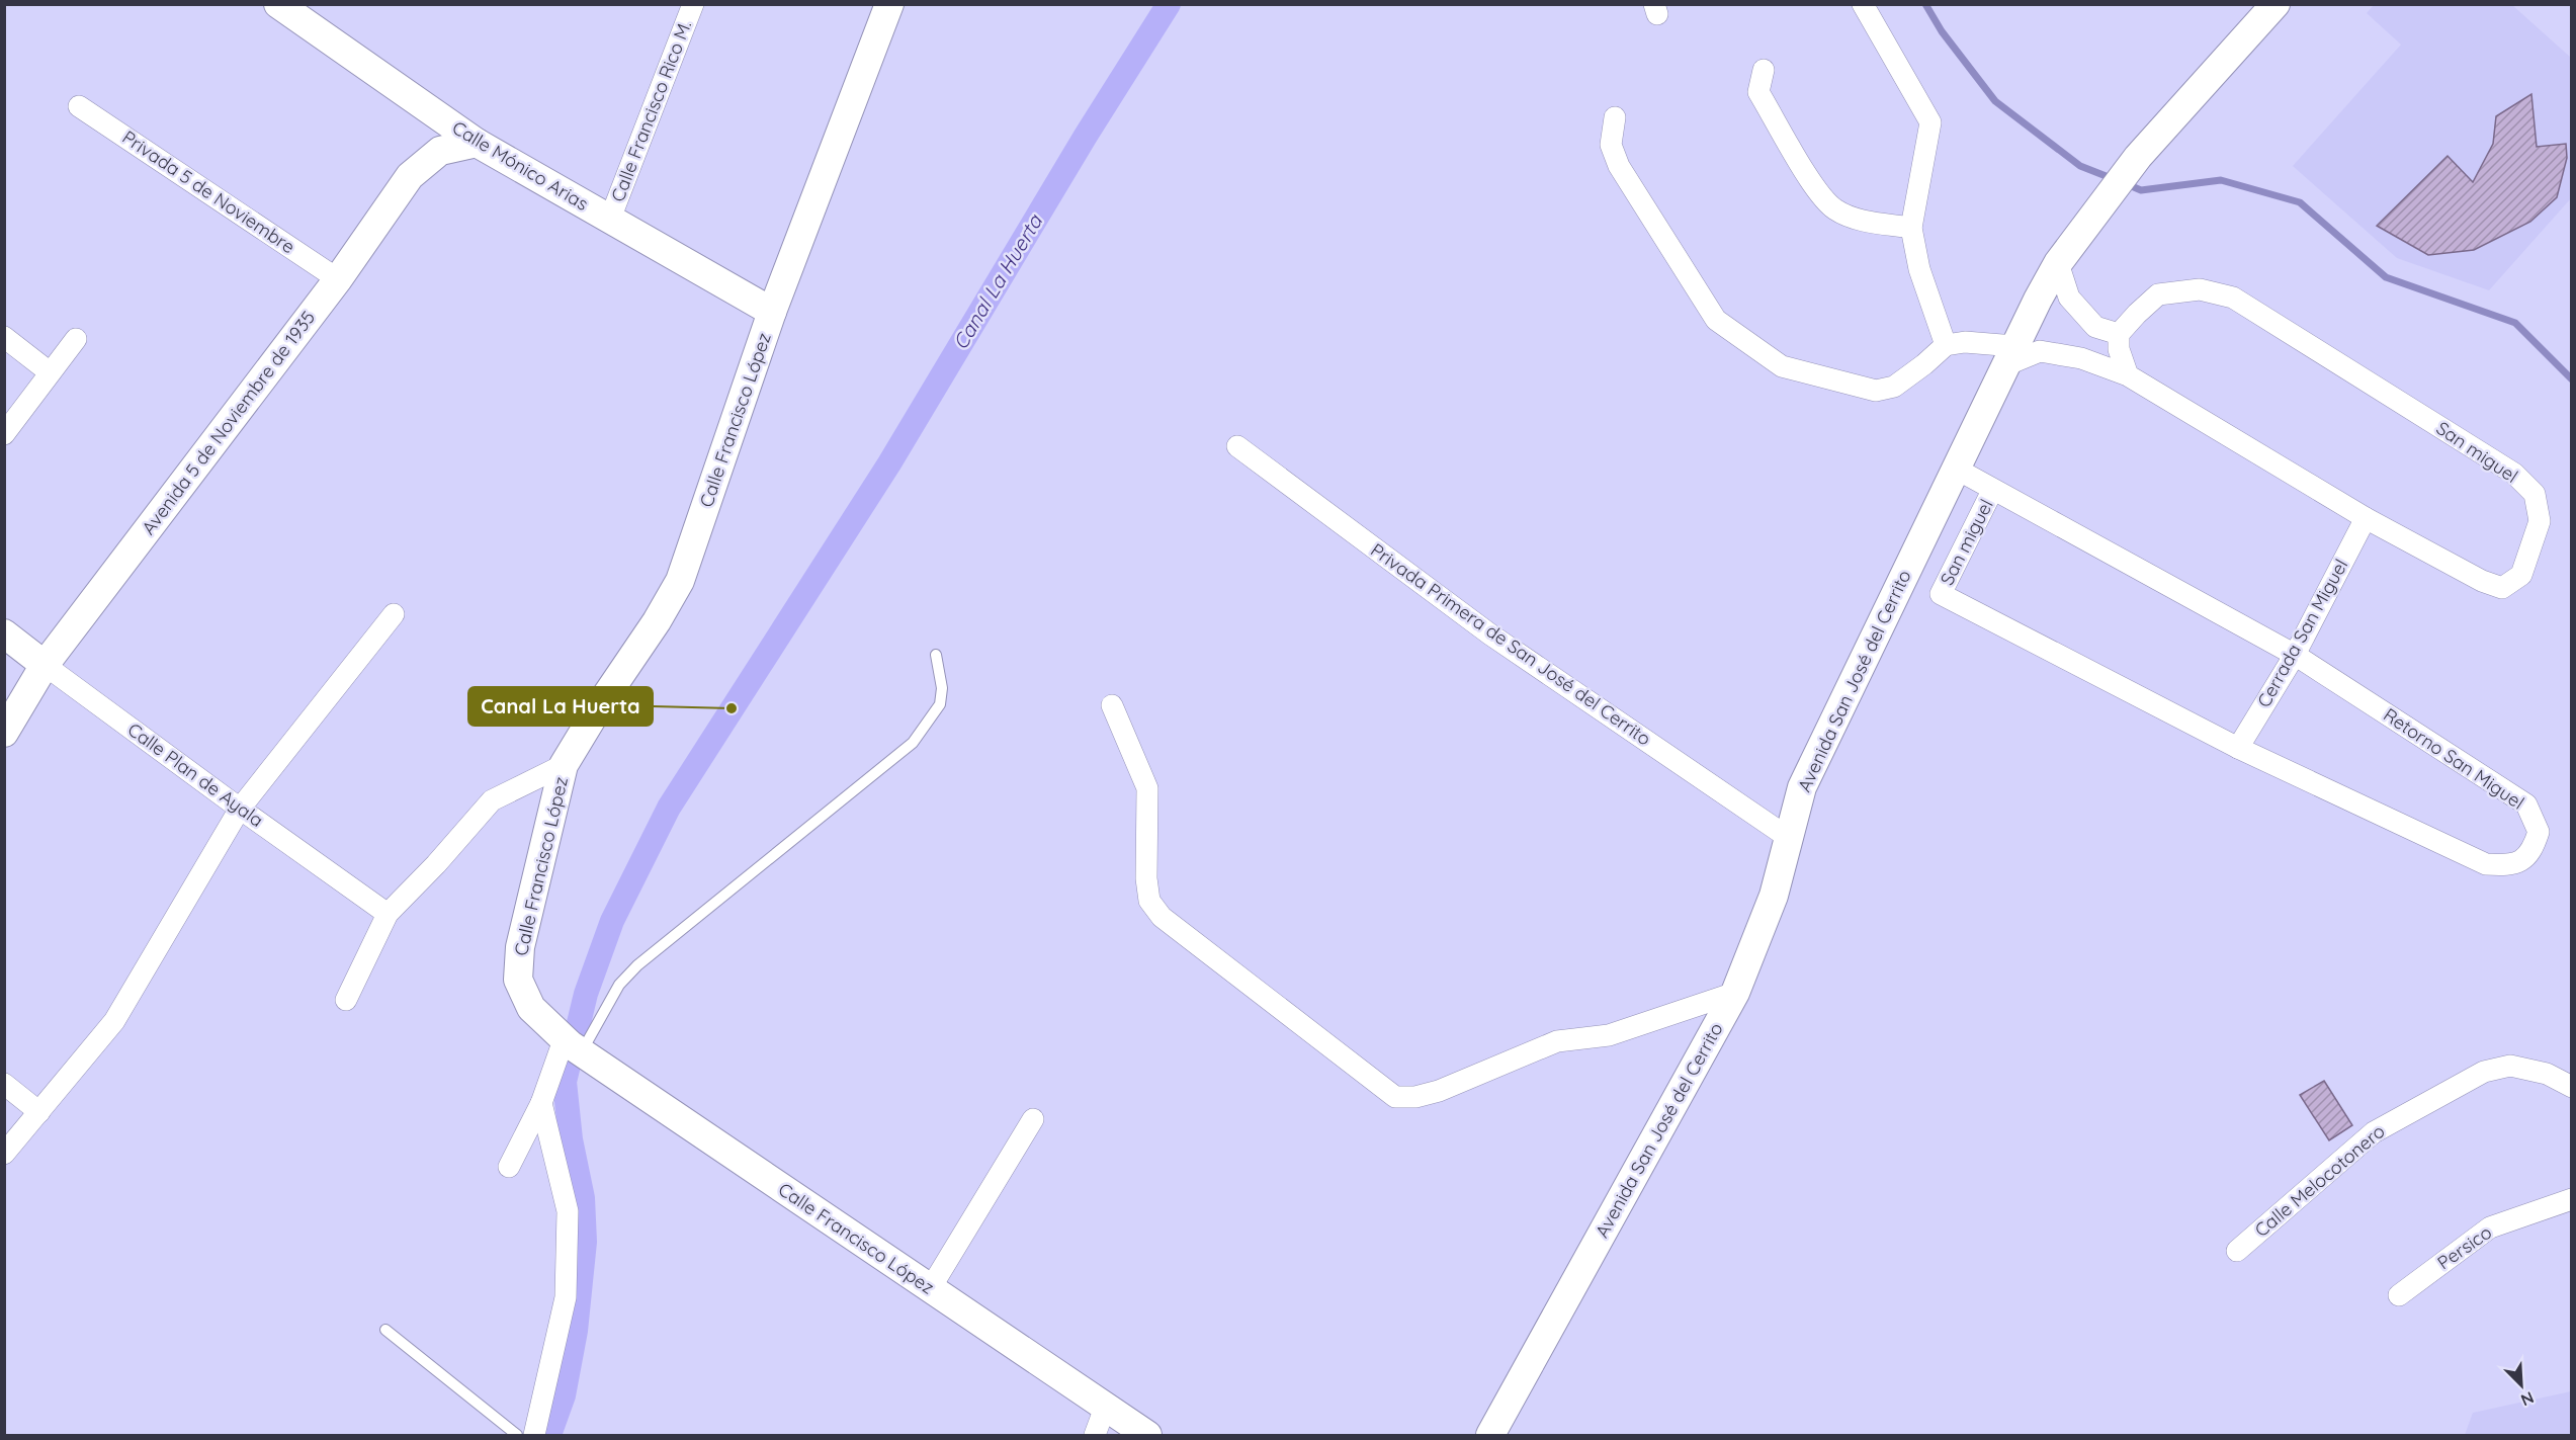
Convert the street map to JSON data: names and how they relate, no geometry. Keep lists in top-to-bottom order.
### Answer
{
  "streets": {
    "street": [
      "Calle Francisco Rico M.",
      "Calle Mónico Arias",
      "Privada 5 de Noviembre",
      "Calle Francisco López",
      "Avenida 5 de Noviembre de 1935",
      "San miguel",
      "Cerrada San Miguel",
      "Privada Primera de San José del Cerrito",
      "Avenida San José del Cerrito",
      "Retorno San Miguel",
      "Calle Plan de Ayala",
      "Calle Melocotonero",
      "Persico"
    ]
  },
  "crossings": [
    ["Calle Francisco Rico M.", "Calle Mónico Arias"],
    ["Calle Mónico Arias", "Calle Francisco López"],
    ["Calle Mónico Arias", "Avenida 5 de Noviembre de 1935"],
    ["Privada 5 de Noviembre", "Avenida 5 de Noviembre de 1935"],
    ["Avenida 5 de Noviembre de 1935", "Calle Plan de Ayala"],
    ["San miguel", "Cerrada San Miguel"],
    ["San miguel", "Avenida San José del Cerrito"],
    ["San miguel", "Retorno San Miguel"],
    ["Cerrada San Miguel", "Retorno San Miguel"],
    ["Privada Primera de San José del Cerrito", "Avenida San José del Cerrito"],
    ["Avenida San José del Cerrito", "Retorno San Miguel"]
  ],
  "water": ["Canal La Huerta"],
  "places": ["Canal La Huerta"],
  "north": "bottom right"
}
